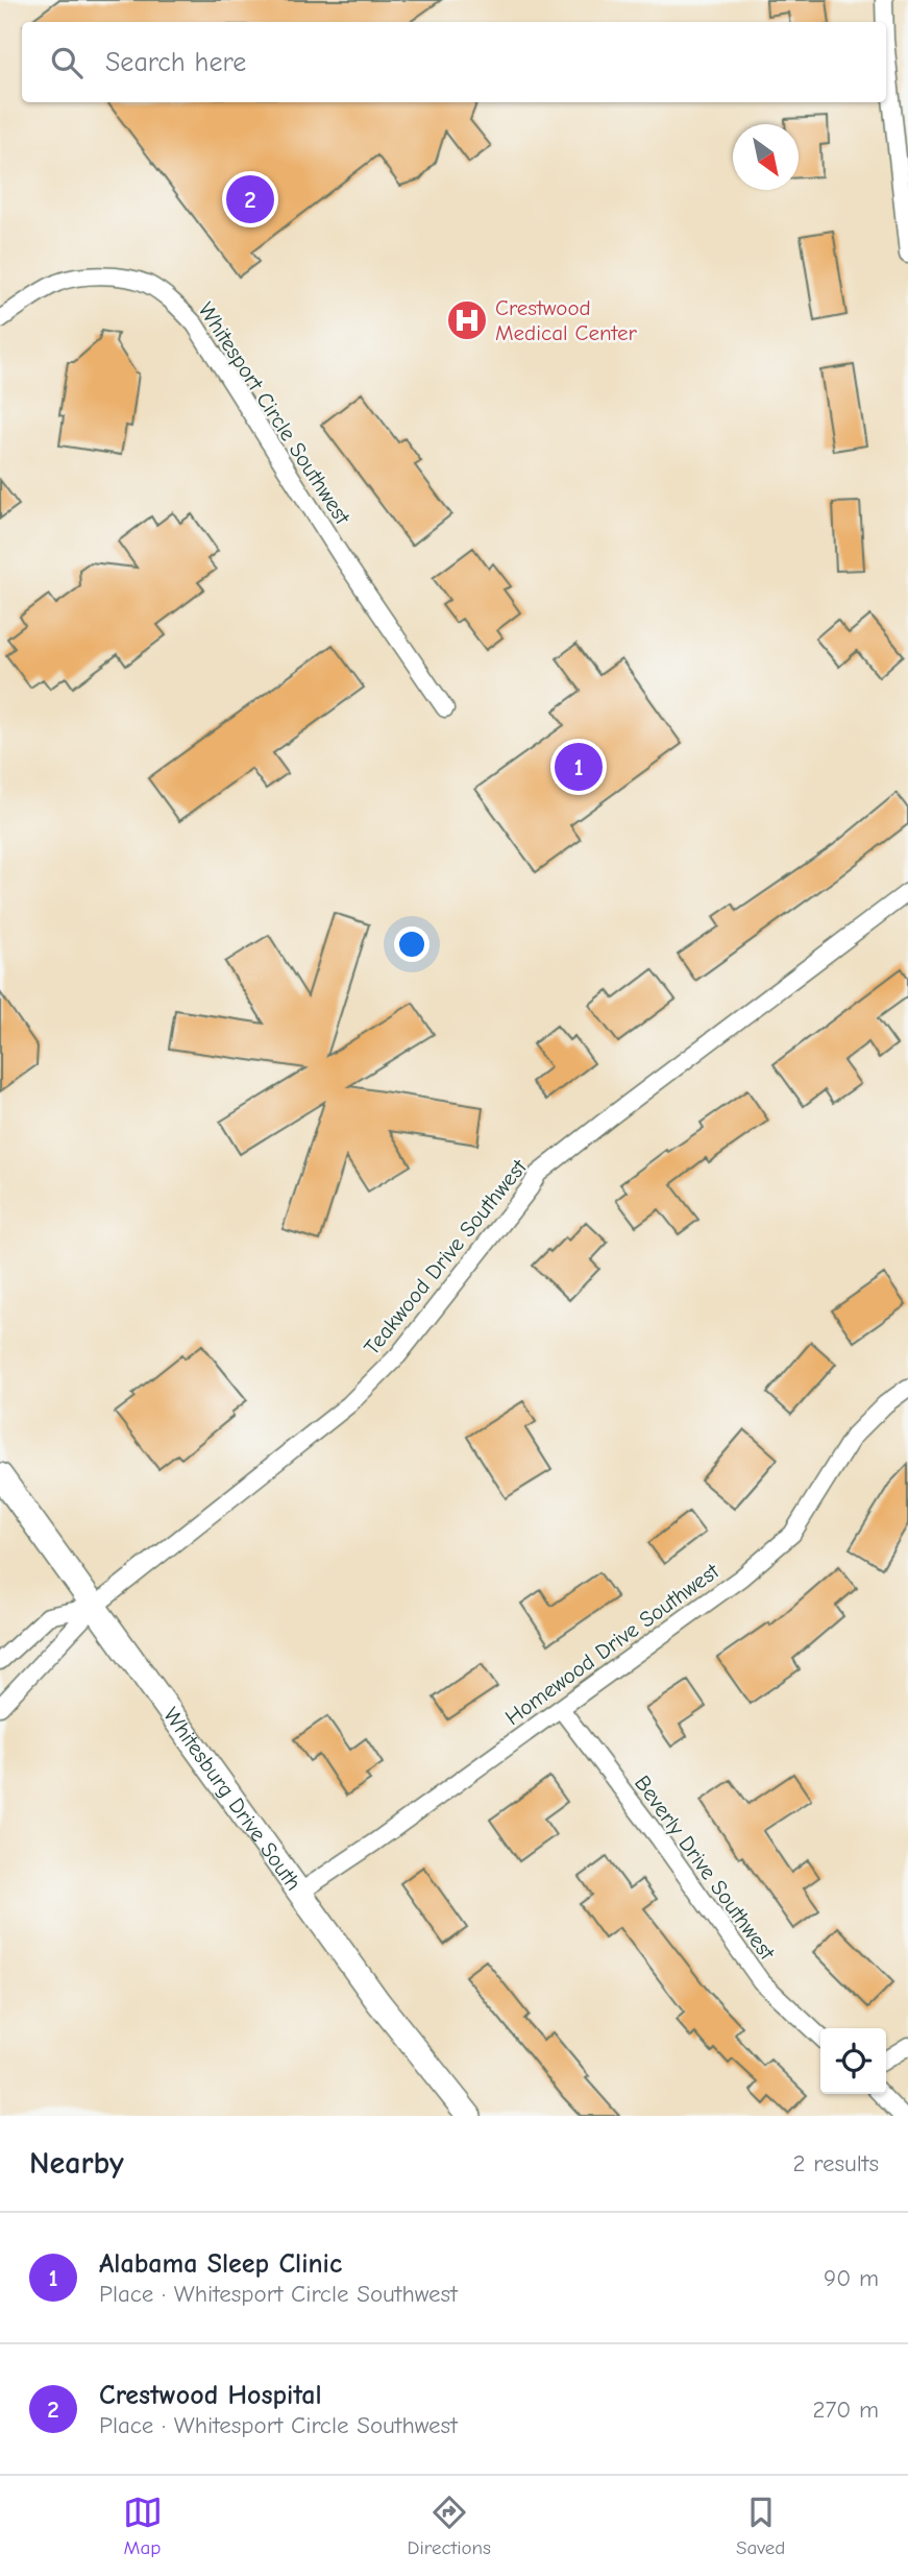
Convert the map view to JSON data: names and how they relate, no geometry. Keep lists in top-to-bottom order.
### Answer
{
  "streets": {
    "main road": ["Whitesburg Drive South"],
    "street": [
      "Whitesport Circle Southwest",
      "Teakwood Drive Southwest",
      "Homewood Drive Southwest",
      "Beverly Drive Southwest"
    ]
  },
  "crossings": [
    ["Teakwood Drive Southwest", "Whitesburg Drive South"],
    ["Homewood Drive Southwest", "Whitesburg Drive South"],
    ["Homewood Drive Southwest", "Beverly Drive Southwest"]
  ],
  "places": {
    "hospital": ["Crestwood Medical Center"]
  },
  "north": "bottom right",
  "page": {
    "search": "Search here",
    "pins": ["2", "1"],
    "heading": ["Nearby", "2 results"],
    "list": [
      {
        "mark": "1",
        "name": "Alabama Sleep Clinic",
        "note": "Place · Whitesport Circle Southwest",
        "value": "90 m"
      },
      {
        "mark": "2",
        "name": "Crestwood Hospital",
        "note": "Place · Whitesport Circle Southwest",
        "value": "270 m"
      }
    ],
    "nav": ["Map", "Directions", "Saved"]
  }
}
